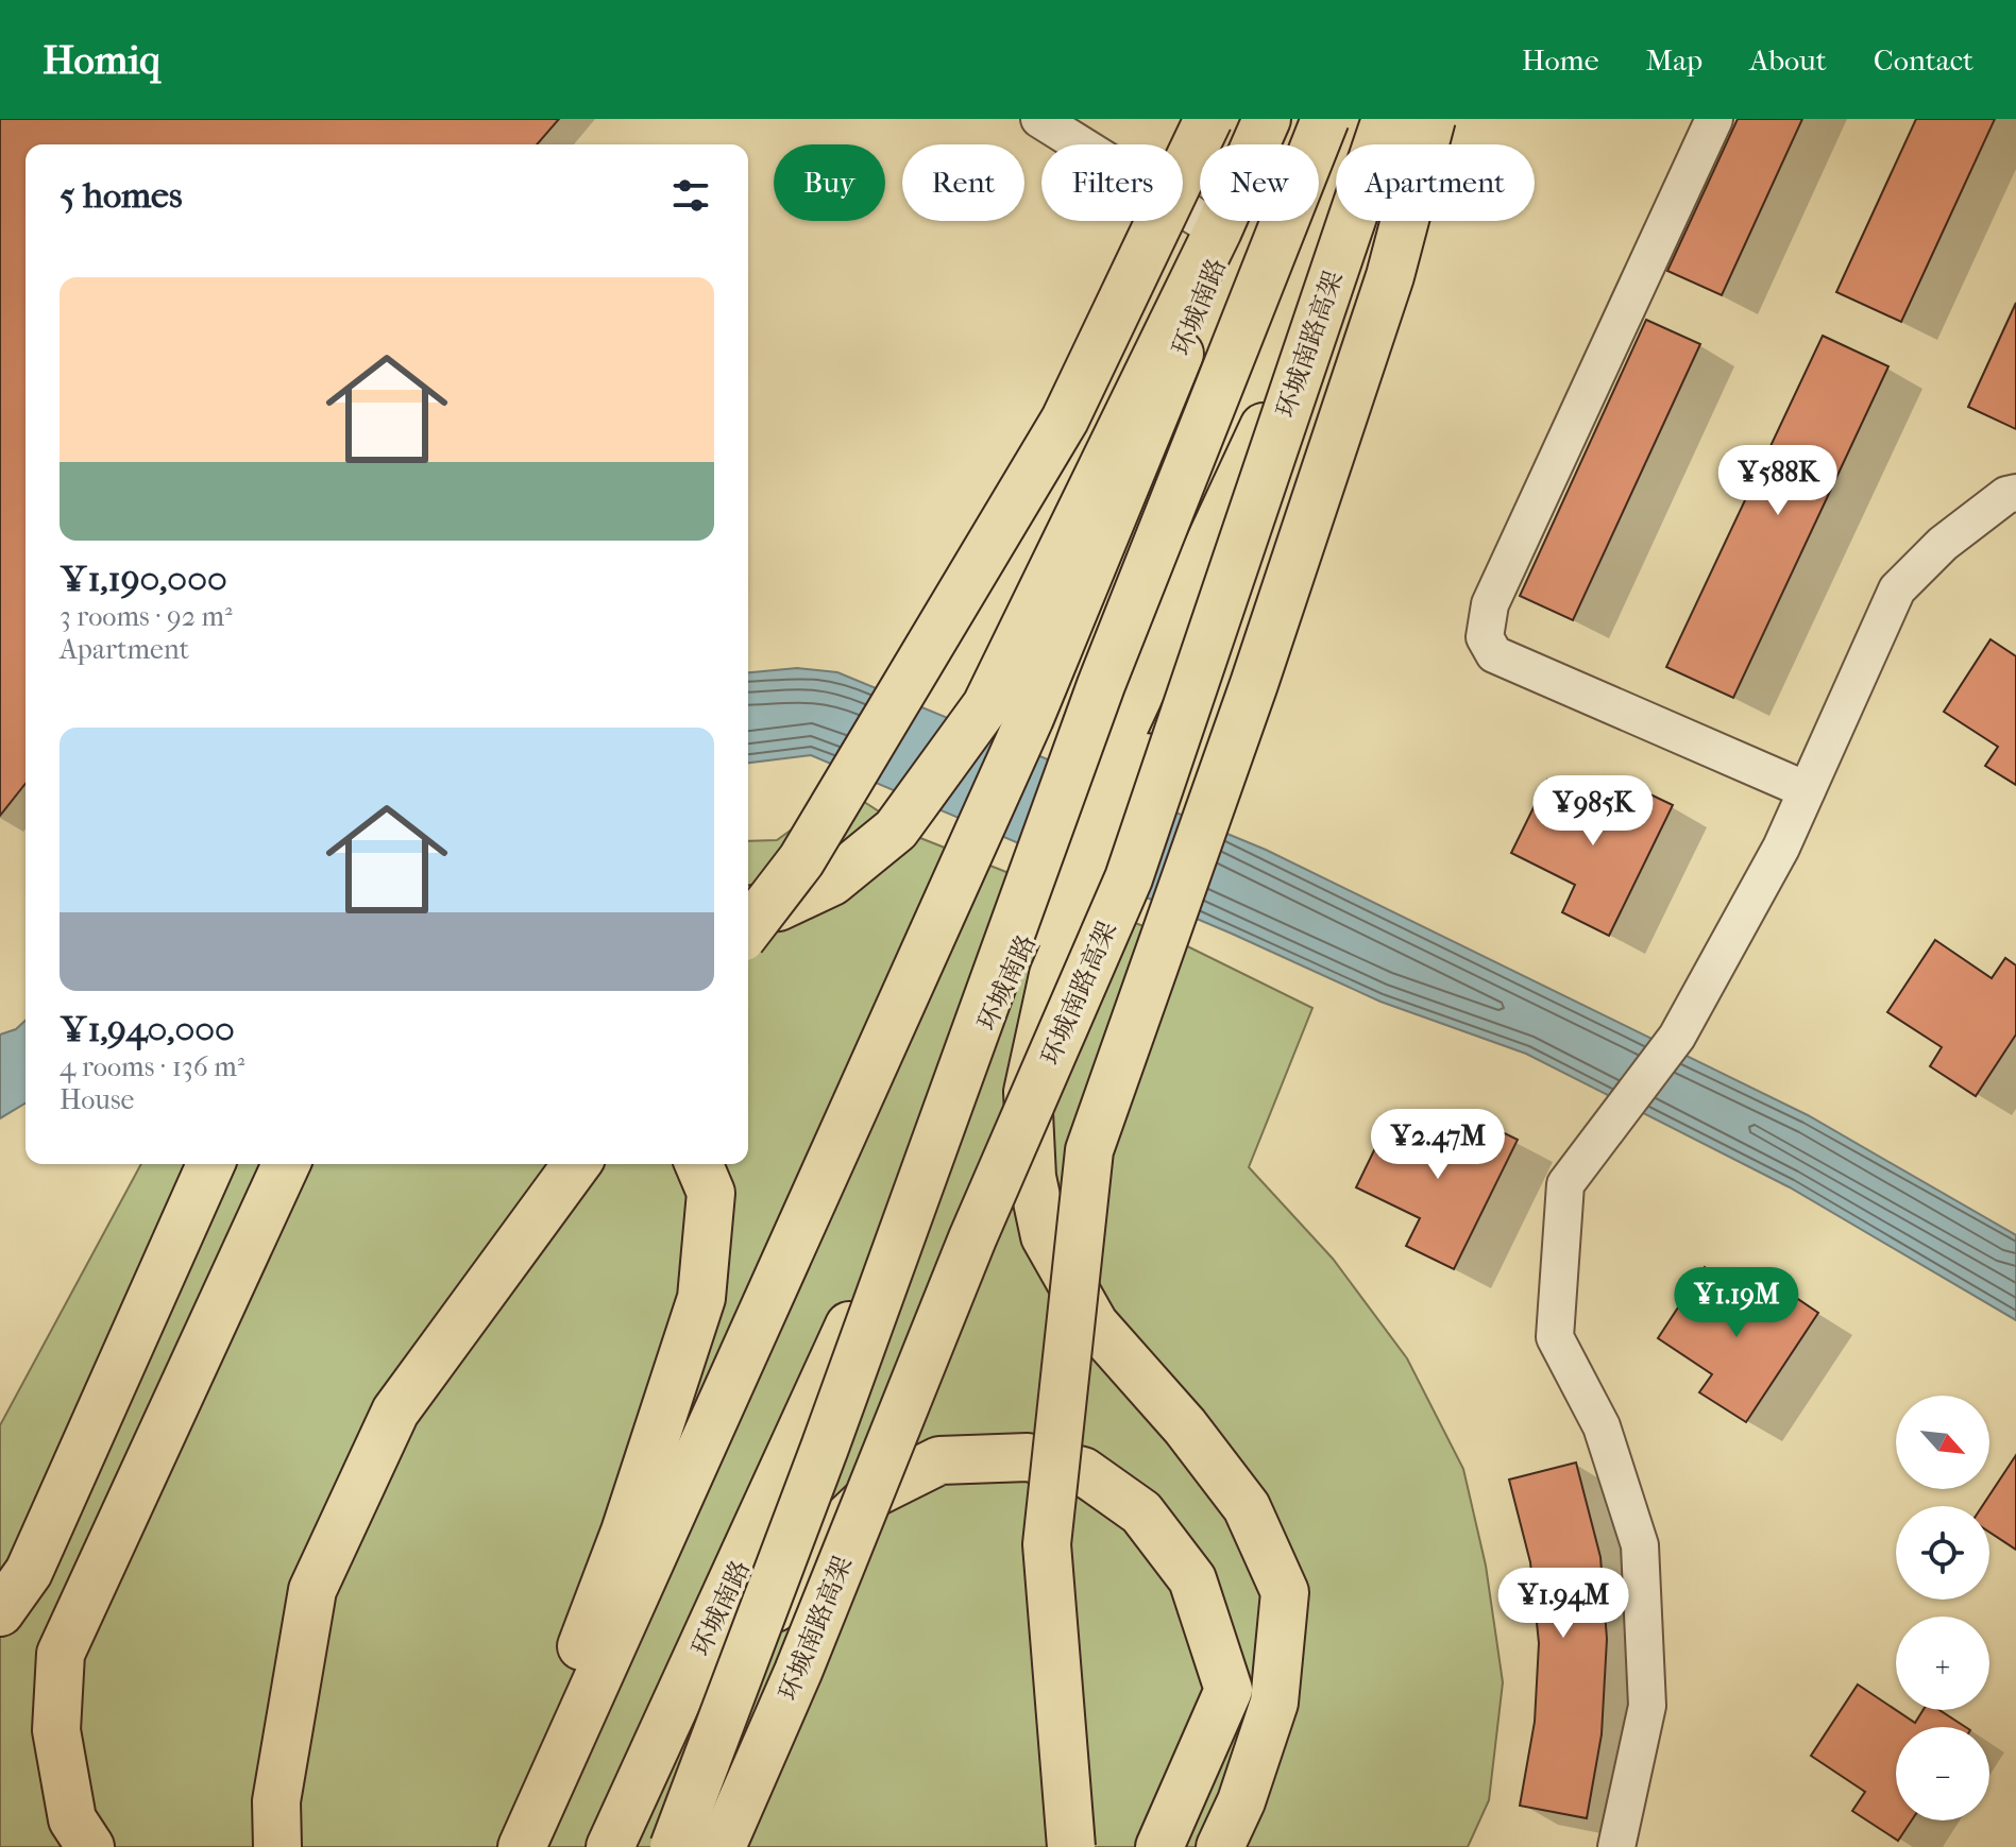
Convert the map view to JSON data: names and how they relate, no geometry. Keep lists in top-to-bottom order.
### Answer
{
  "streets": {
    "main road": ["环城南路", "环城南路高架"]
  },
  "north": "bottom right",
  "page": {
    "header": "Homiq",
    "nav": [
      "Home",
      "Map",
      "About",
      "Contact"
    ],
    "chip": [
      "Buy",
      "Rent",
      "Filters",
      "New",
      "Apartment"
    ],
    "heading": "5 homes",
    "list": [
      {
        "name": "¥1,190,000",
        "note": "3 rooms · 92 m² · Apartment"
      },
      {
        "name": "¥1,940,000",
        "note": "4 rooms · 136 m² · House"
      }
    ],
    "price": [
      "¥588K",
      "¥985K",
      "¥2.47M",
      "¥1.19M",
      "¥1.94M"
    ],
    "map_buttons": ["+", "−"]
  }
}
